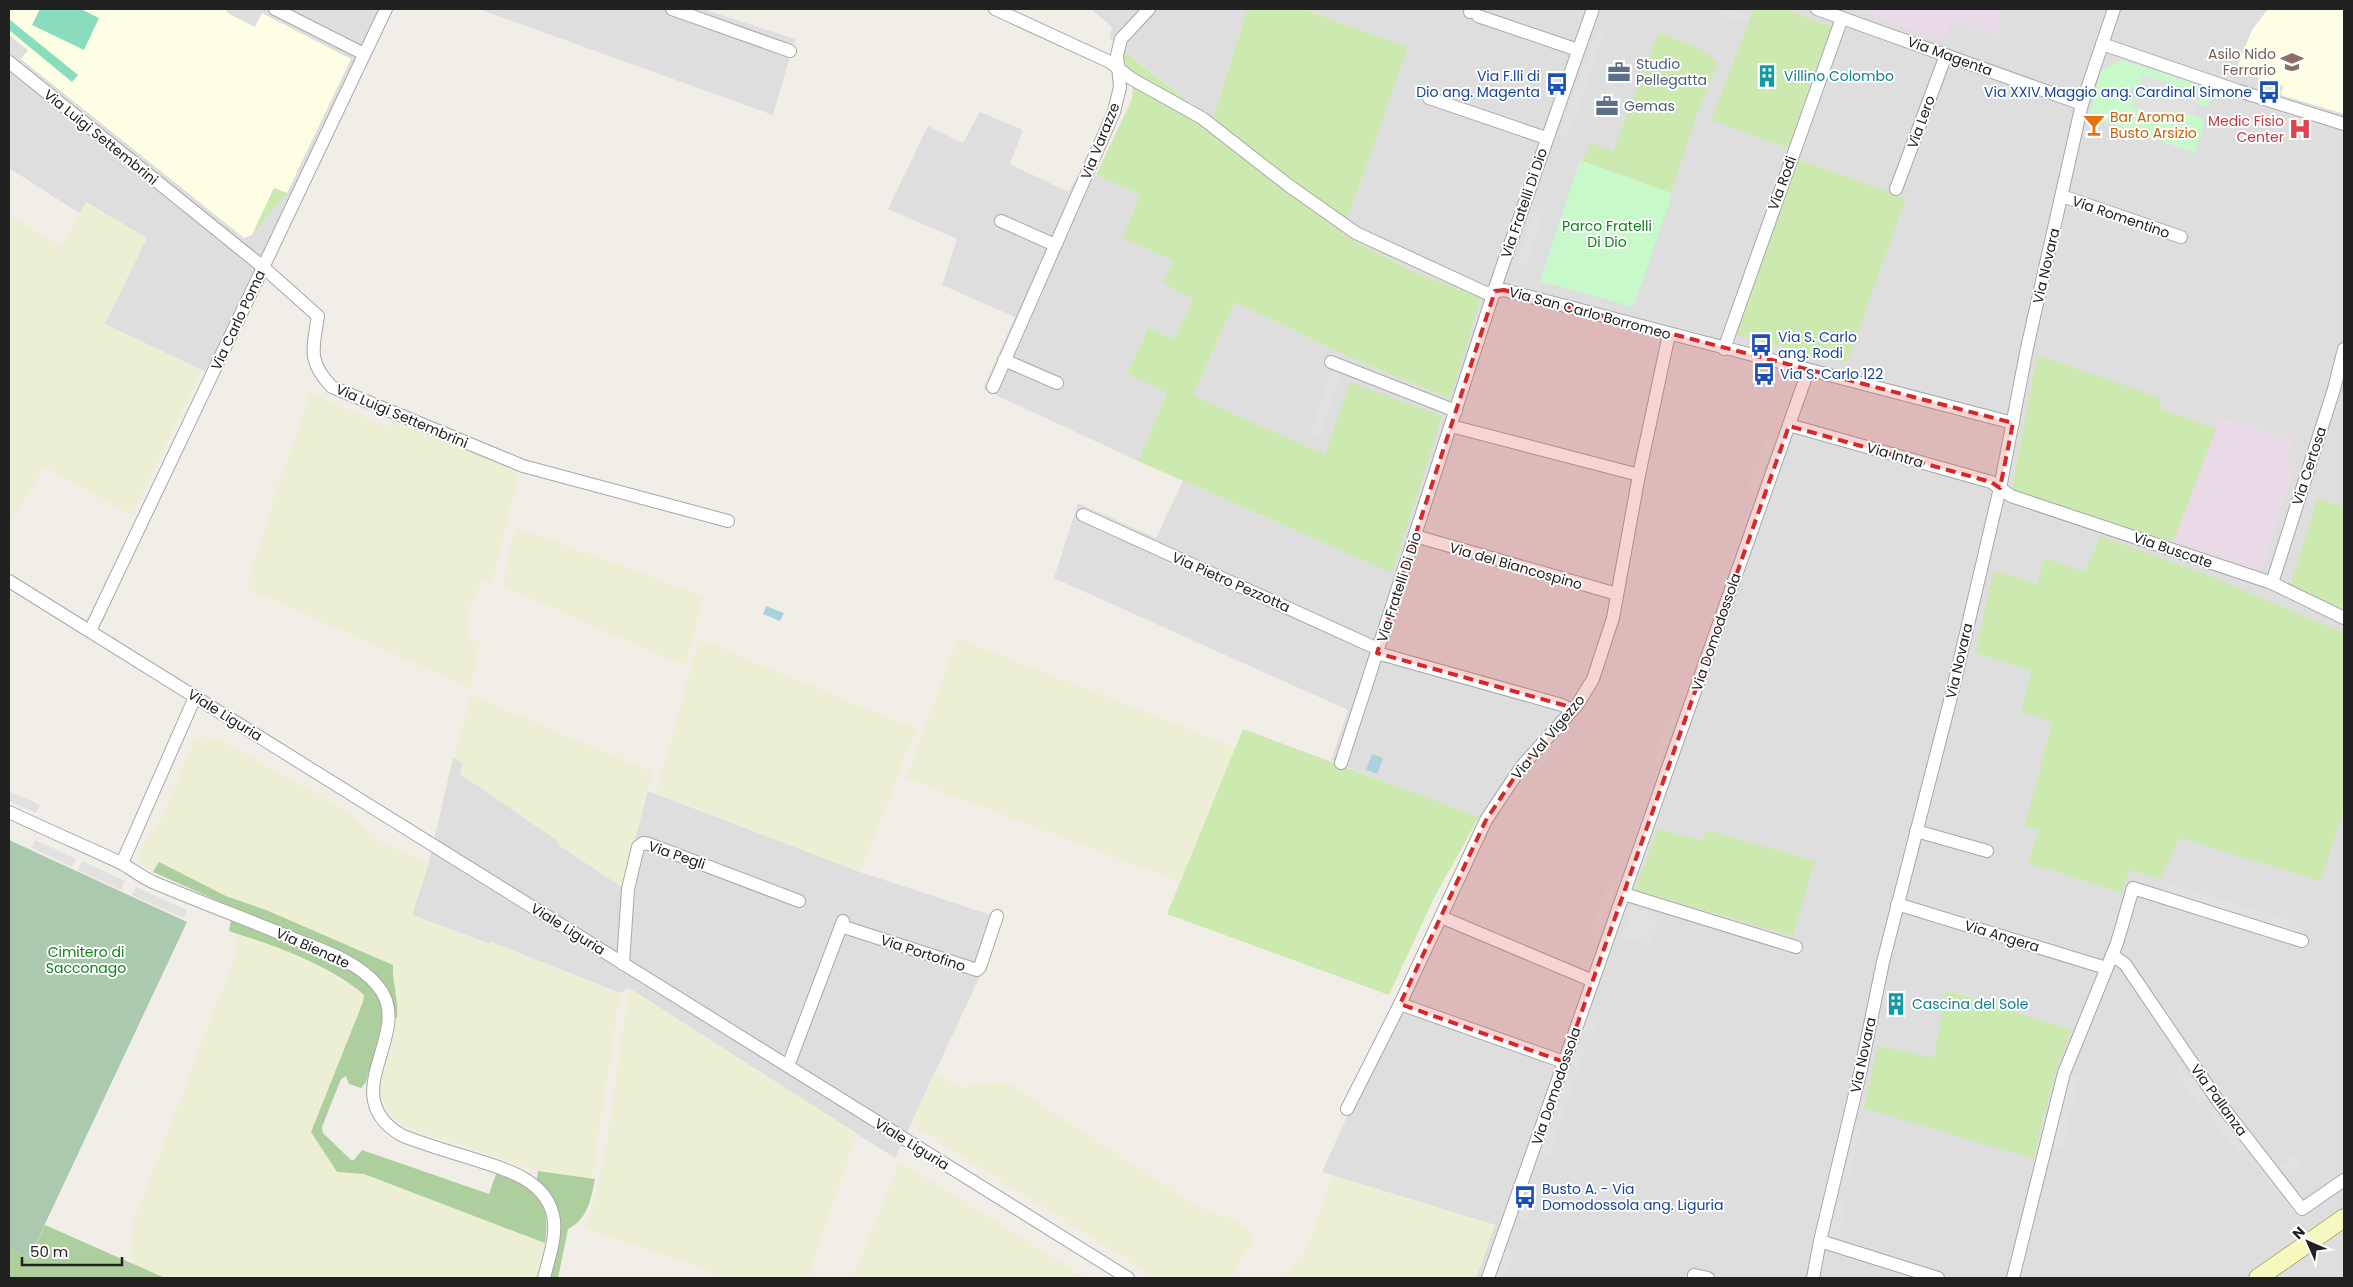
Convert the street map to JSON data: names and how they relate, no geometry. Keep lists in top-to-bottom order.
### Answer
{
  "streets": {
    "street": [
      "Via Magenta",
      "Via Lero",
      "Via Luigi Settembrini",
      "Via Varazze",
      "Via Rodi",
      "Via Fratelli Di Dio",
      "Via Romentino",
      "Via Novara",
      "Via San Carlo Borromeo",
      "Via Carlo Poma",
      "Via Intra",
      "Via Certosa",
      "Via Buscate",
      "Via del Biancospino",
      "Via Pietro Pezzotta",
      "Via Domodossola",
      "Viale Liguria",
      "Via Val Vigezzo",
      "Via Pegli",
      "Via Angera",
      "Via Bienate",
      "Via Portofino",
      "Via Pallanza"
    ]
  },
  "crossings": [
    ["Via Magenta", "Via Lero"],
    ["Via Magenta", "Via Rodi"],
    ["Via Magenta", "Via Novara"],
    ["Via Luigi Settembrini", "Via Carlo Poma"],
    ["Via Varazze", "Via San Carlo Borromeo"],
    ["Via Rodi", "Via San Carlo Borromeo"],
    ["Via Fratelli Di Dio", "Via San Carlo Borromeo"],
    ["Via Fratelli Di Dio", "Via del Biancospino"],
    ["Via Fratelli Di Dio", "Via Pietro Pezzotta"],
    ["Via Romentino", "Via Novara"],
    ["Via Novara", "Via San Carlo Borromeo"],
    ["Via Novara", "Via Intra"],
    ["Via Novara", "Via Buscate"],
    ["Via Novara", "Via Angera"],
    ["Via San Carlo Borromeo", "Via Domodossola"],
    ["Via San Carlo Borromeo", "Via Val Vigezzo"],
    ["Via Carlo Poma", "Viale Liguria"],
    ["Via Intra", "Via Buscate"],
    ["Via Intra", "Via Domodossola"],
    ["Via Certosa", "Via Buscate"],
    ["Via del Biancospino", "Via Val Vigezzo"],
    ["Via Pietro Pezzotta", "Via Val Vigezzo"],
    ["Viale Liguria", "Via Pegli"],
    ["Viale Liguria", "Via Portofino"]
  ],
  "parks": ["Parco Fratelli Di Dio", "Cimitero di Sacconago"],
  "places": {
    "school or university": ["Asilo Nido Ferrario"],
    "office": ["Studio Pellegatta", "Gemas"],
    "building": ["Villino Colombo", "Cascina del Sole"],
    "bus stop": [
      "Via F.lli di Dio ang. Magenta",
      "Via XXIV Maggio ang. Cardinal Simone",
      "Via S. Carlo ang. Rodi",
      "Via S. Carlo 122",
      "Busto A. - Via Domodossola ang. Liguria"
    ],
    "bar": ["Bar Aroma Busto Arsizio"],
    "hospital": ["Medic Fisio Center"]
  },
  "scale_bar": "50 m",
  "north": "top left"
}
